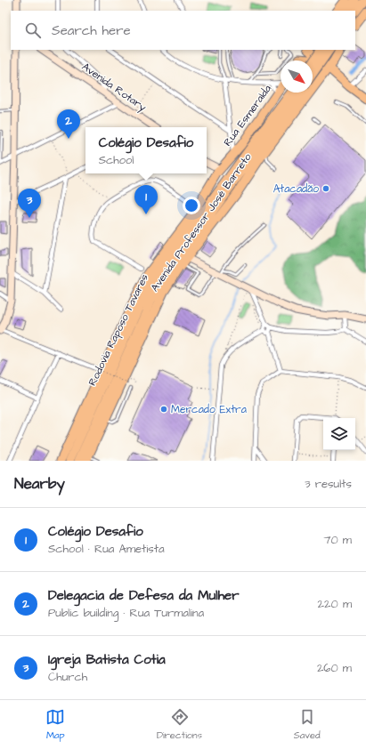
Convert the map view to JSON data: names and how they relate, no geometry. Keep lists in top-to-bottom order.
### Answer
{
  "streets": {
    "highway": ["Rua Esmeralda", "Avenida Professor José Barreto", "Rodovia Raposo Tavares"],
    "street": ["Avenida Rotary"]
  },
  "places": ["Atacadão", "Mercado Extra"],
  "north": "bottom right",
  "page": {
    "search": "Search here",
    "pins": ["2", "1", "3"],
    "popup": ["Colégio Desafio", "School"],
    "heading": ["Nearby", "3 results"],
    "list": [
      {
        "mark": "1",
        "name": "Colégio Desafio",
        "note": "School · Rua Ametista",
        "value": "70 m"
      },
      {
        "mark": "2",
        "name": "Delegacia de Defesa da Mulher",
        "note": "Public building · Rua Turmalina",
        "value": "220 m"
      },
      {
        "mark": "3",
        "name": "Igreja Batista Cotia",
        "note": "Church",
        "value": "260 m"
      }
    ],
    "nav": ["Map", "Directions", "Saved"]
  }
}
